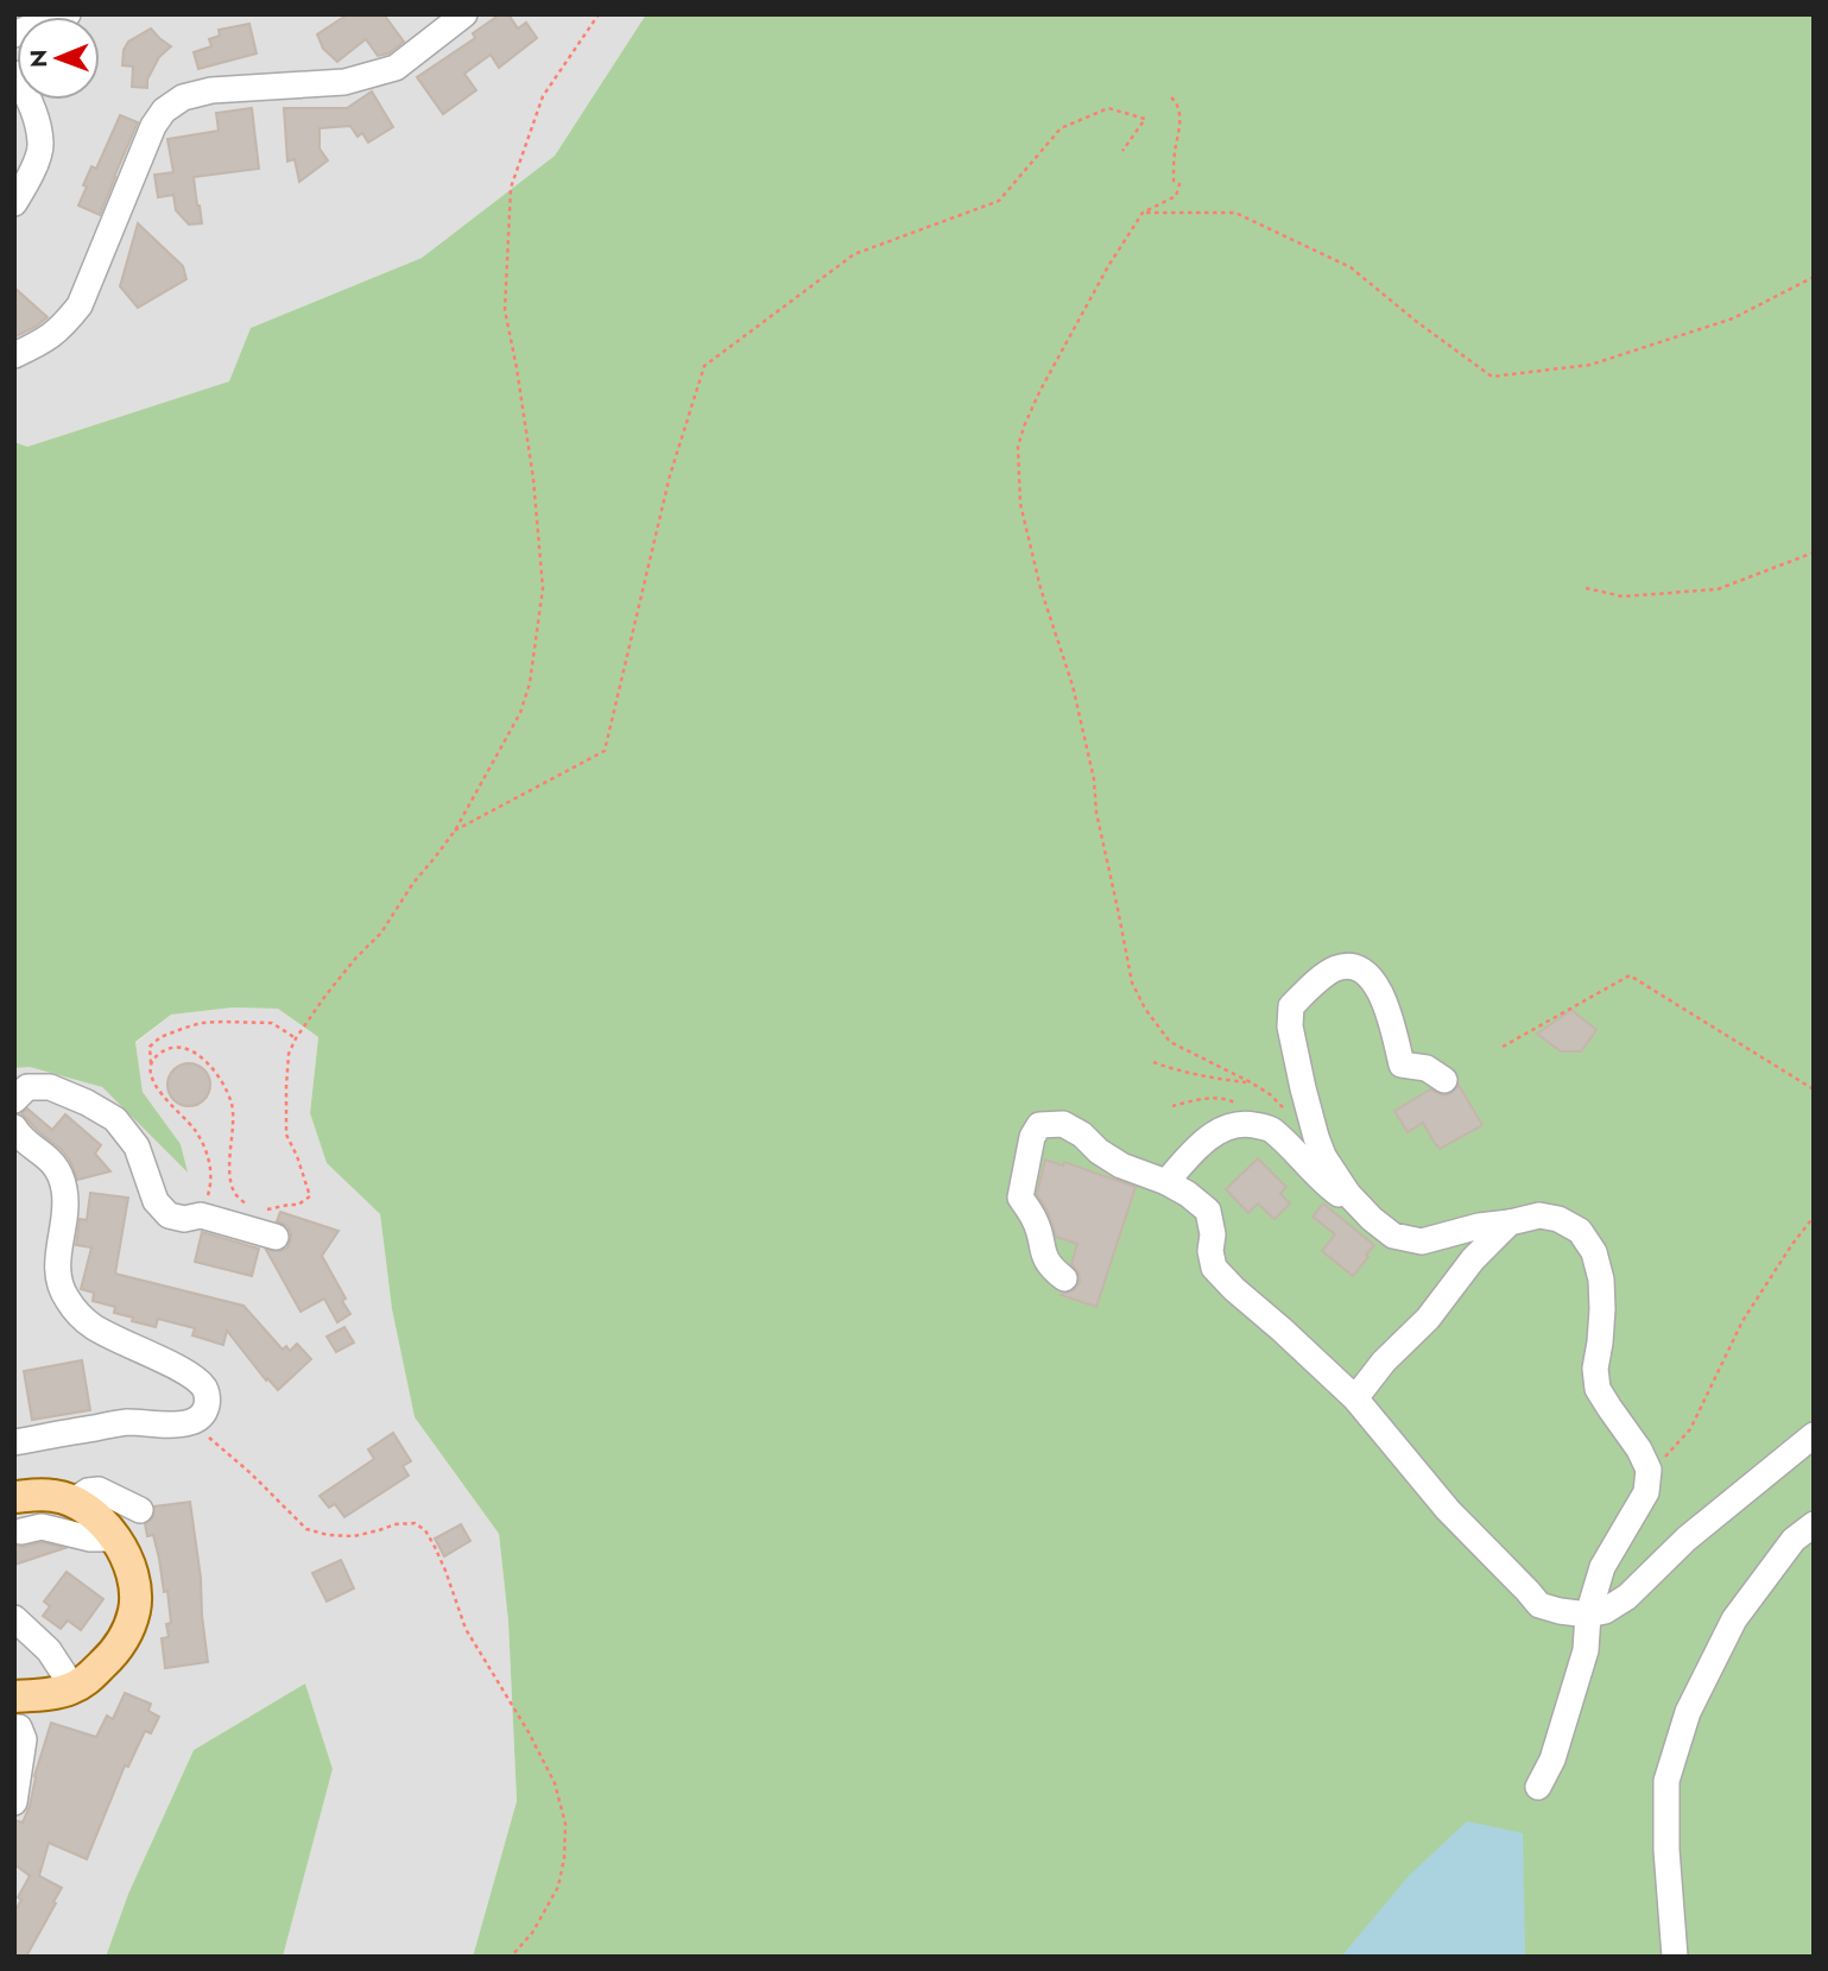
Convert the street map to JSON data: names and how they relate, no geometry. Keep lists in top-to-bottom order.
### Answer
{
  "north": "left"
}
